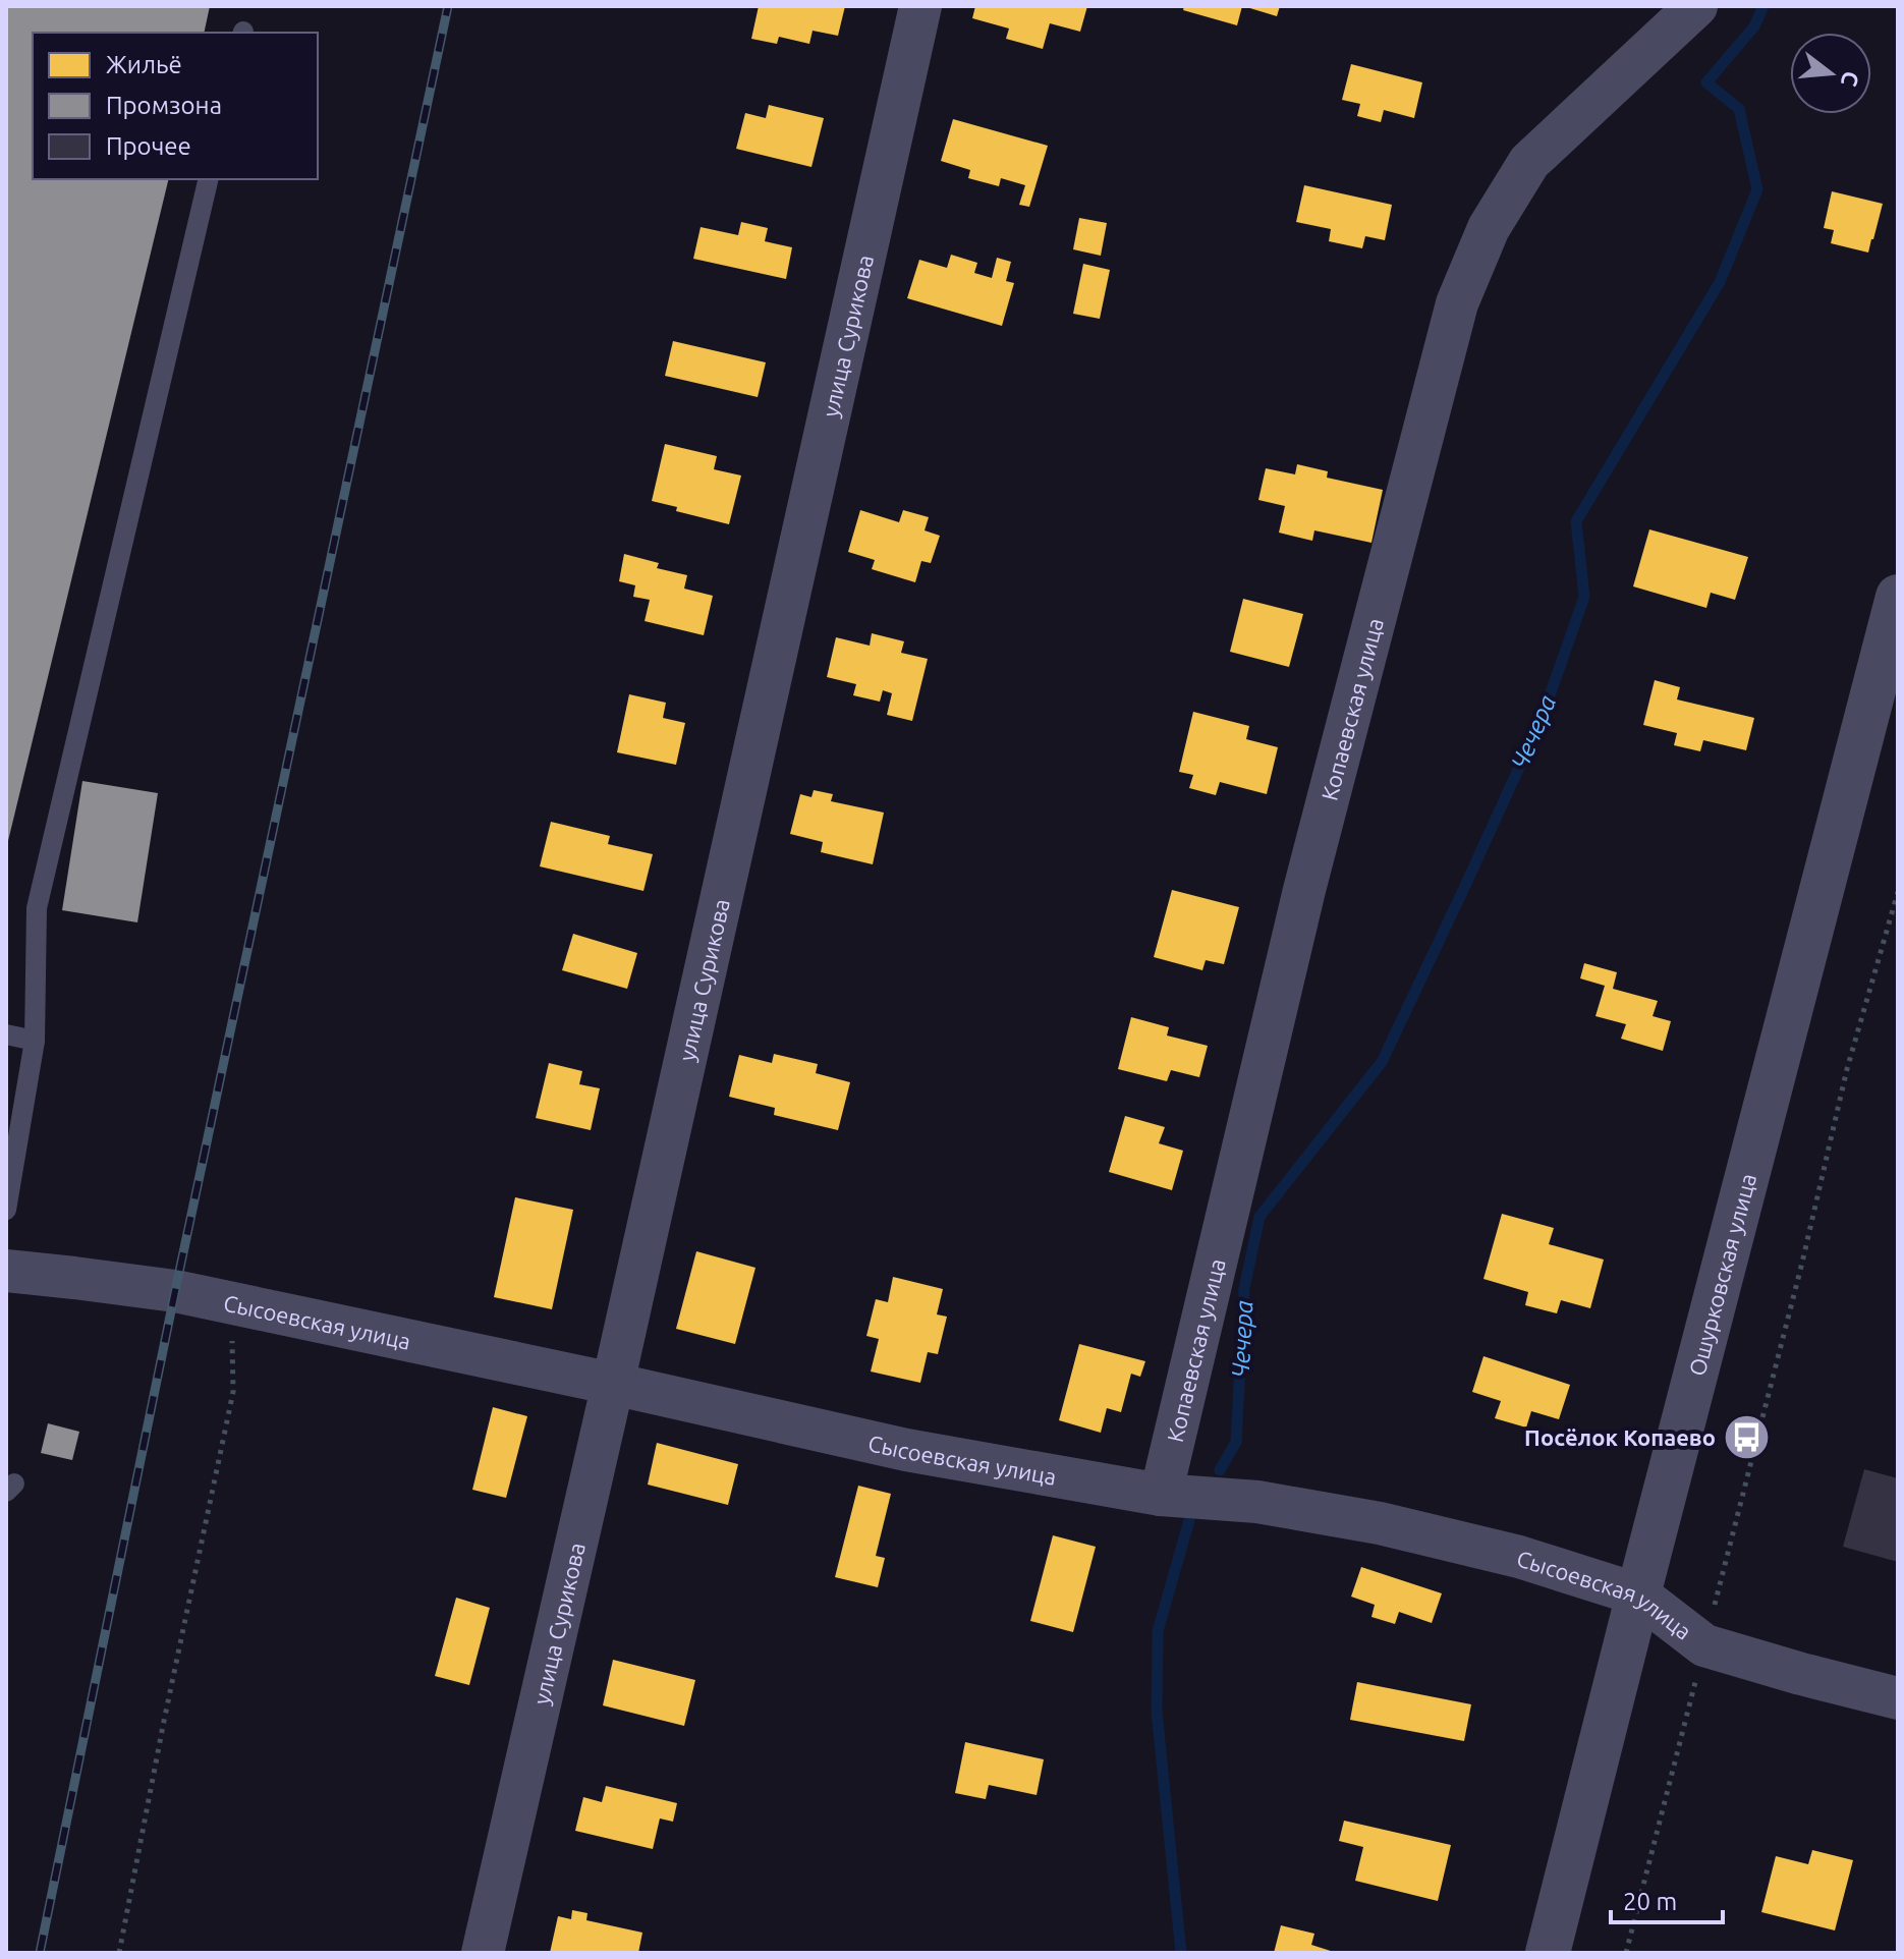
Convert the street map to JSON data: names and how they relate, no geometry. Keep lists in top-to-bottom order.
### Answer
{
  "streets": {
    "street": [
      "улица Сурикова",
      "Копаевская улица",
      "Ошурковская улица",
      "Сысоевская улица"
    ]
  },
  "crossings": [
    ["улица Сурикова", "Сысоевская улица"],
    ["Копаевская улица", "Сысоевская улица"],
    ["Ошурковская улица", "Сысоевская улица"]
  ],
  "water": ["Чечера"],
  "places": {
    "bus stop": ["Посёлок Копаево"]
  },
  "legend": ["Жильё", "Промзона", "Прочее"],
  "scale_bar": "20 m",
  "north": "right"
}
